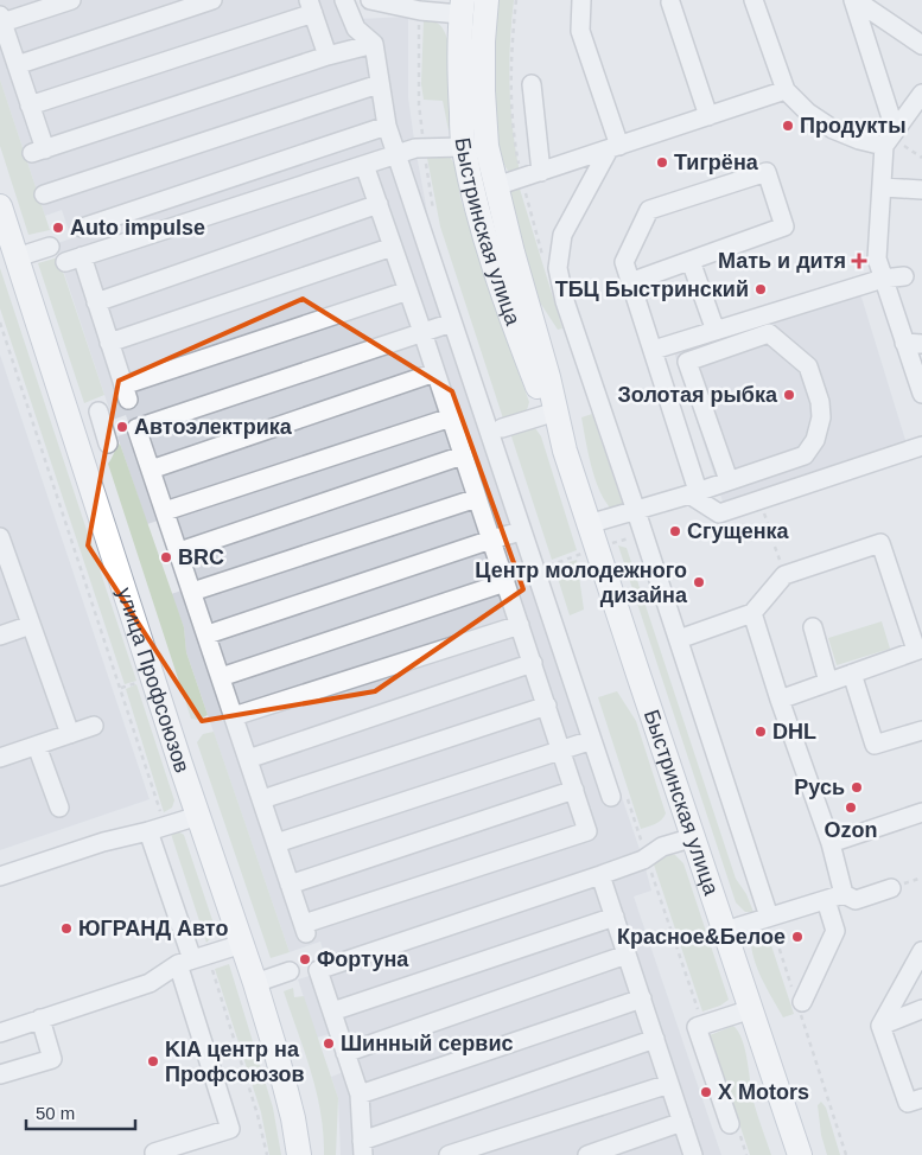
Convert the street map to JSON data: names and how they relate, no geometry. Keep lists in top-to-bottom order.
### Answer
{
  "streets": {
    "main road": ["Быстринская улица", "улица Профсоюзов"]
  },
  "places": {
    "other": [
      "Продукты",
      "Тигрёна",
      "Auto impulse",
      "ТБЦ Быстринский",
      "Золотая рыбка",
      "Автоэлектрика",
      "Сгущенка",
      "BRC",
      "Центр молодежного дизайна",
      "DHL",
      "Русь",
      "Ozon",
      "ЮГРАНД Авто",
      "Красное&Белое",
      "Фортуна",
      "Шинный сервис",
      "KIA центр на Профсоюзов",
      "X Motors"
    ],
    "health": ["Мать и дитя"]
  },
  "scale_bar": "50 m"
}
